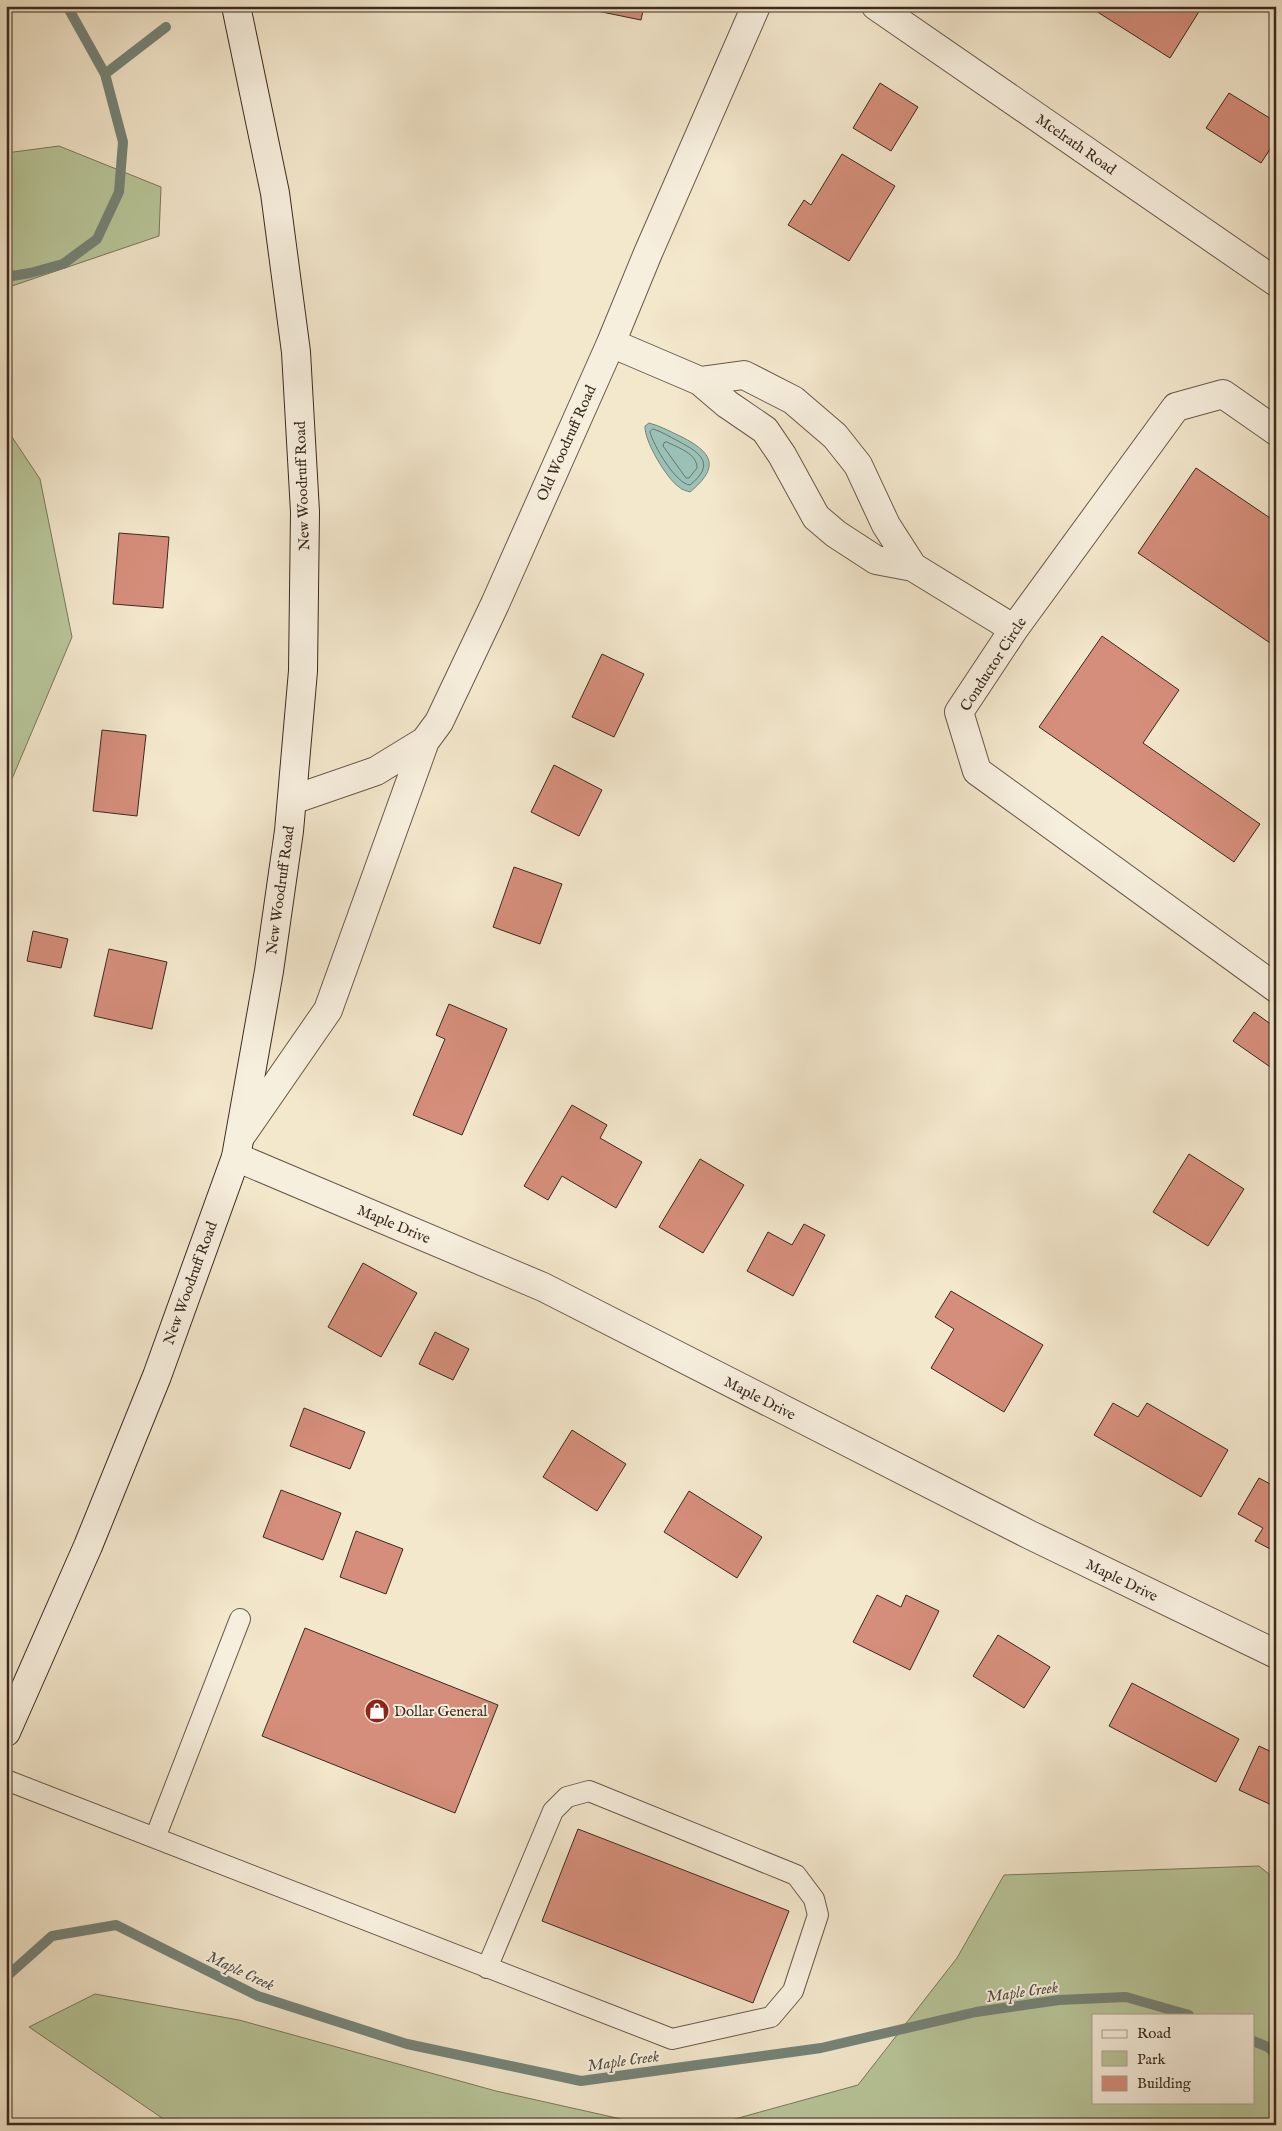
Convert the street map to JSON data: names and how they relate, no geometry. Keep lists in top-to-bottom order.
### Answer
{
  "streets": {
    "street": [
      "Mcelrath Road",
      "Old Woodruff Road",
      "New Woodruff Road",
      "Conductor Circle",
      "Maple Drive"
    ]
  },
  "crossings": [
    ["Old Woodruff Road", "New Woodruff Road"],
    ["New Woodruff Road", "Maple Drive"]
  ],
  "water": ["Maple Creek"],
  "places": {
    "shop": ["Dollar General"]
  },
  "legend": ["Road", "Park", "Building"]
}
